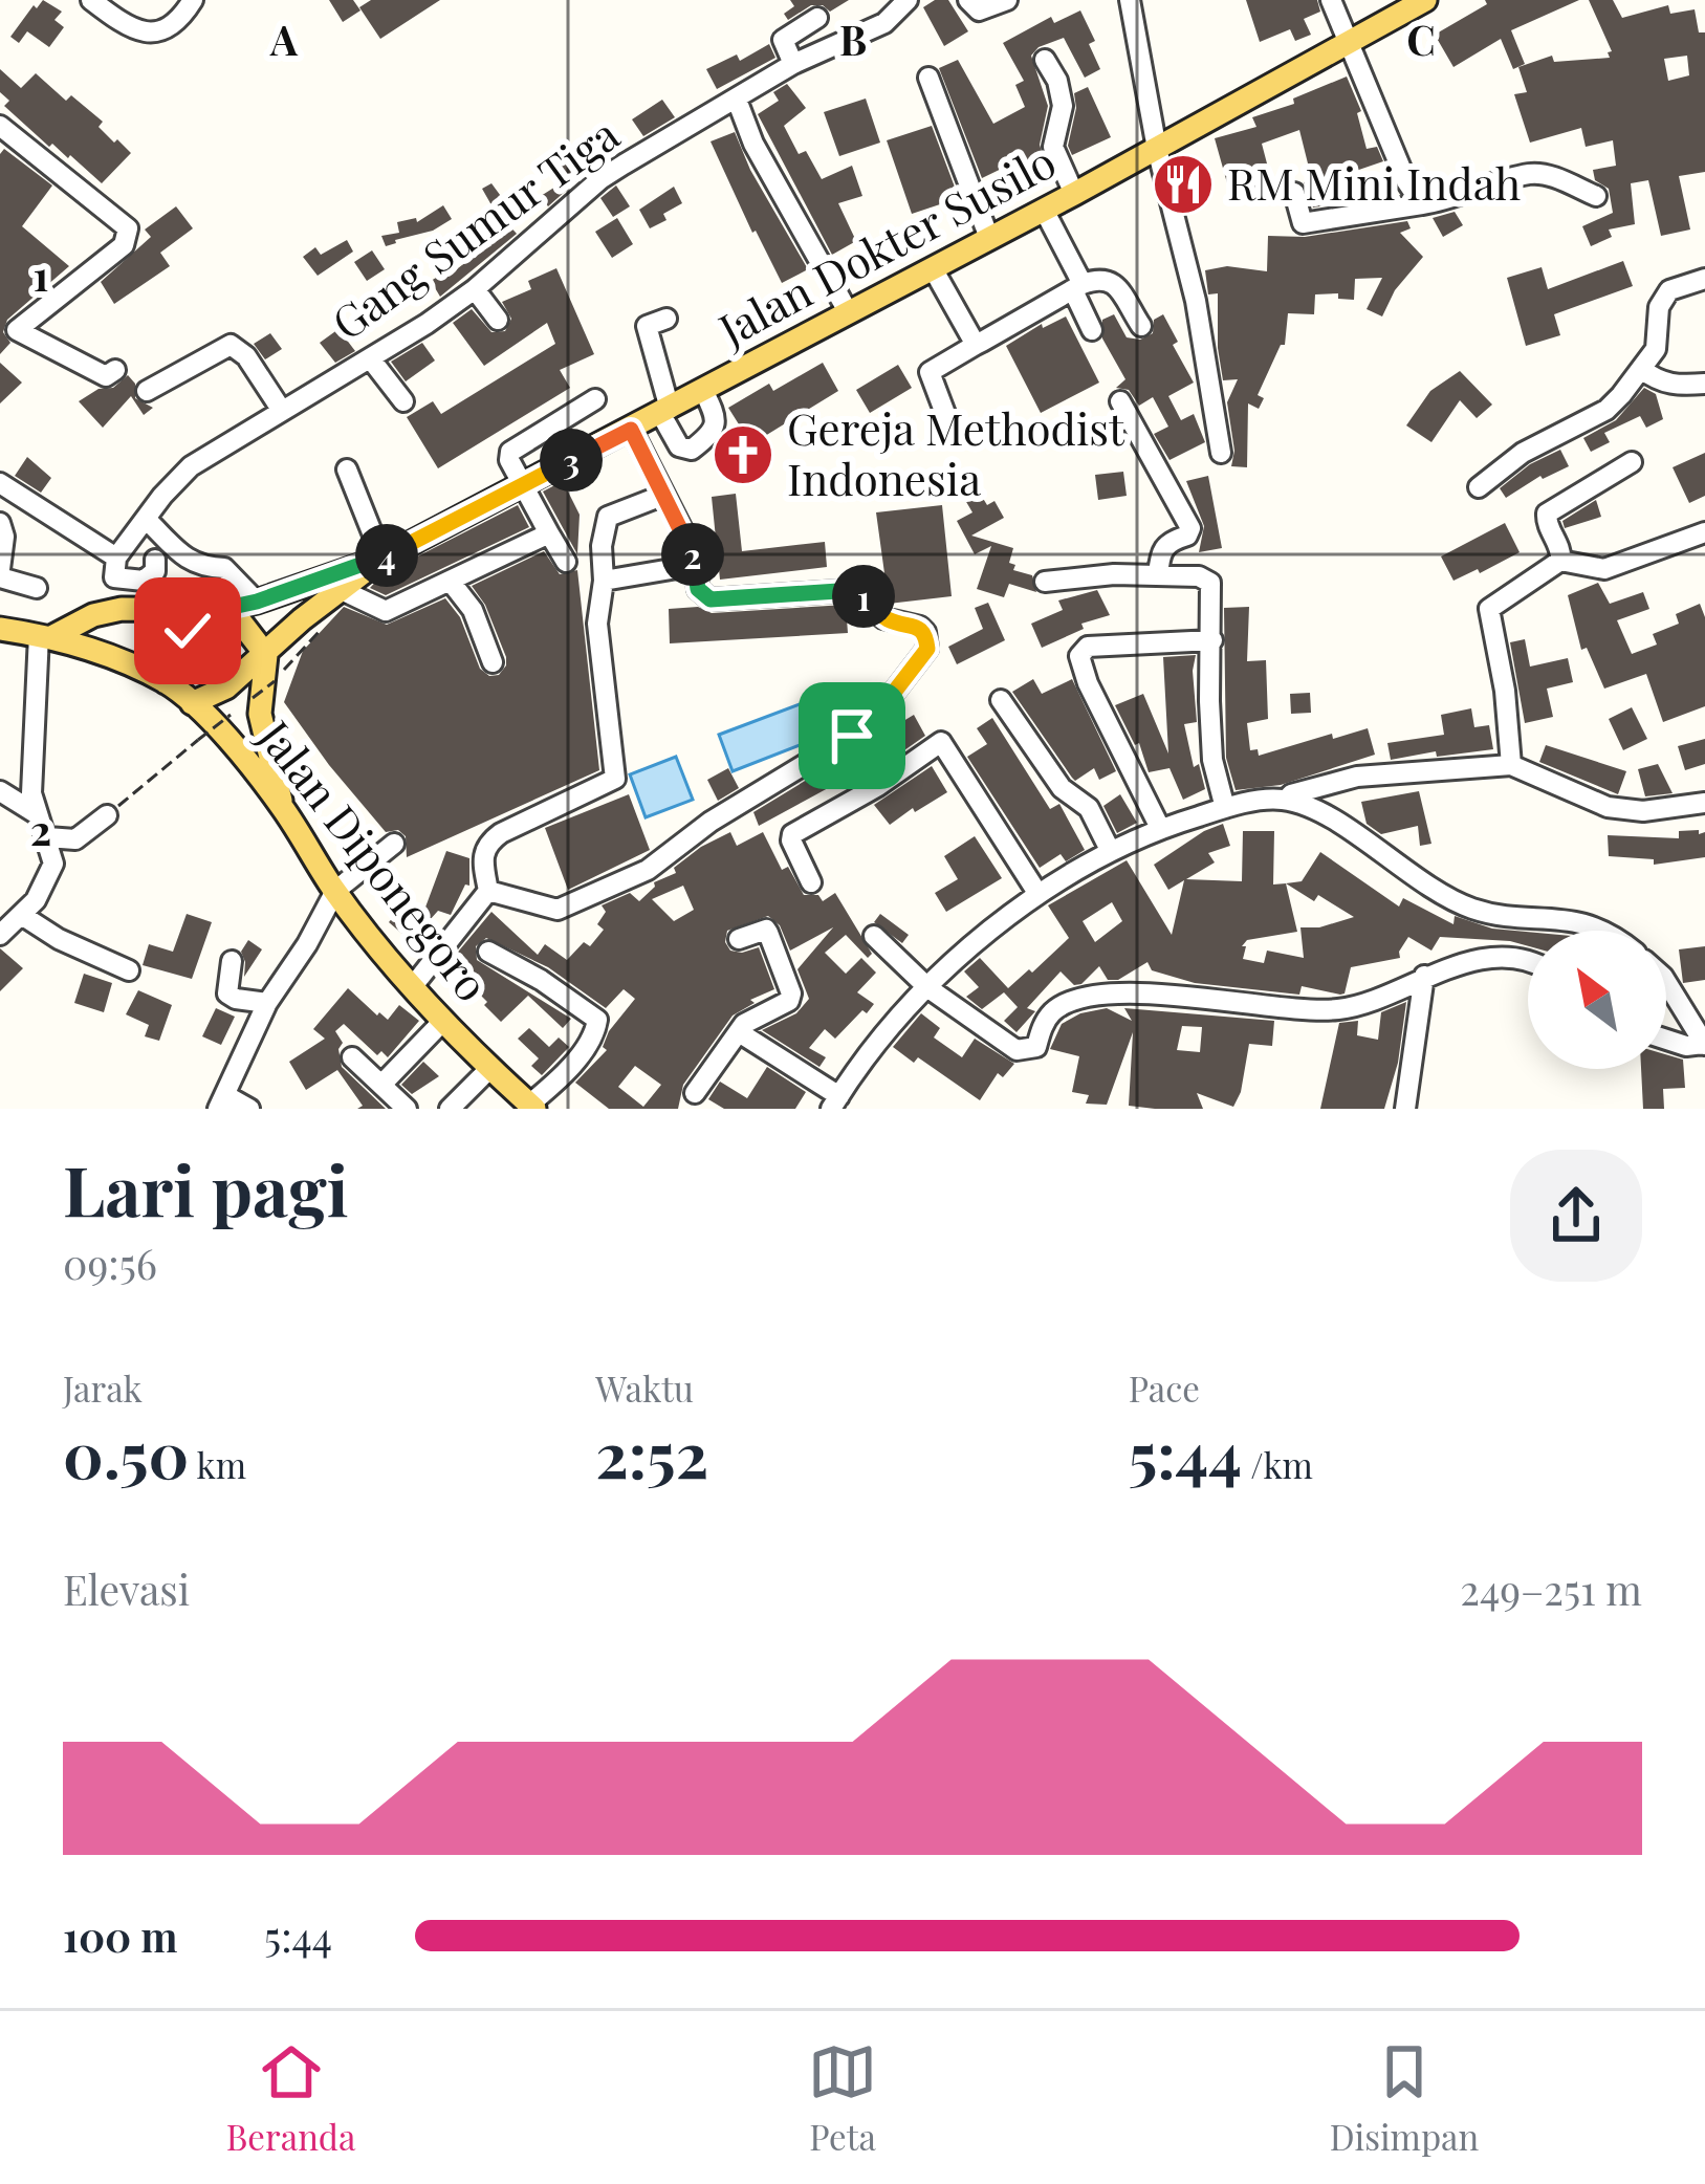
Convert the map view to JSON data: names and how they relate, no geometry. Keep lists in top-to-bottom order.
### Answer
{
  "streets": {
    "main road": ["Jalan Dokter Susilo", "Jalan Diponegoro"],
    "street": ["Gang Sumur Tiga"]
  },
  "crossings": [
    ["Jalan Dokter Susilo", "Jalan Diponegoro"]
  ],
  "places": {
    "restaurant": ["RM Mini Indah"],
    "church": ["Gereja Methodist Indonesia"]
  },
  "north": "top left",
  "page": {
    "pins": [
      "3",
      "2",
      "4",
      "1"
    ],
    "heading": ["Lari pagi", "09:56"],
    "stats": [
      ["Jarak", "0.50 km"],
      ["Waktu", "2:52"],
      ["Pace", "5:44 /km"]
    ],
    "chart": ["Elevasi", "249–251 m"],
    "list": [
      {
        "name": "100 m",
        "note": "5:44"
      }
    ],
    "tabs": ["Beranda", "Peta", "Disimpan"]
  },
  "grid": {
    "columns": ["A", "B", "C"],
    "rows": ["1", "2"]
  }
}
